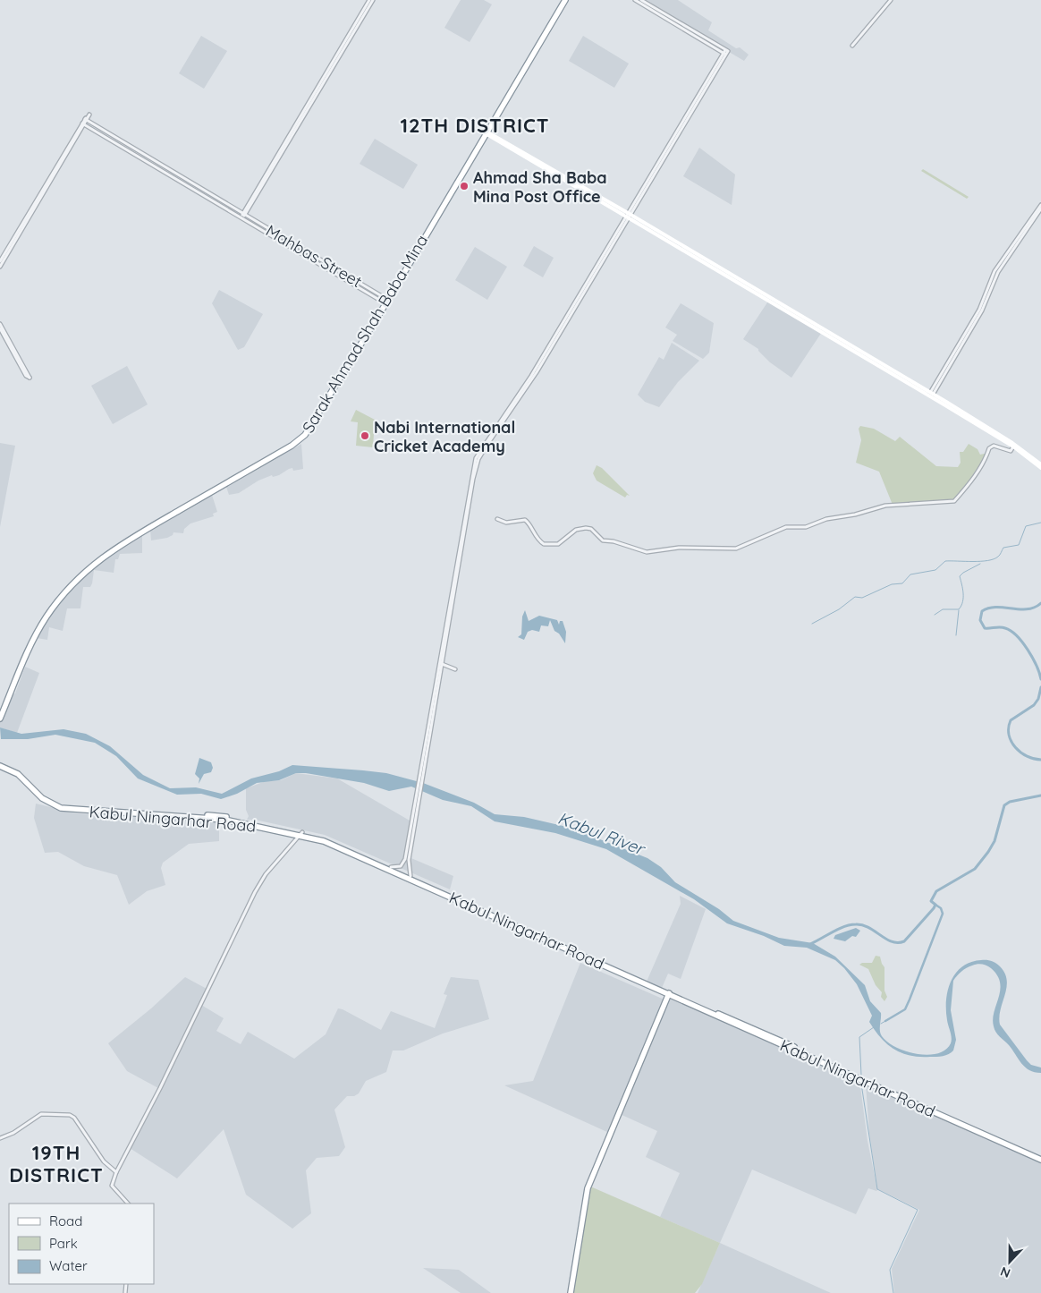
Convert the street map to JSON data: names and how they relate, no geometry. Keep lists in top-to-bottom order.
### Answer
{
  "streets": {
    "highway": ["Sarak Ahmad Shah Baba Mina", "Kabul Ningarhar Road"],
    "street": ["Mahbas Street"]
  },
  "districts": ["12TH DISTRICT", "19TH DISTRICT"],
  "water": ["Kabul River"],
  "places": ["Ahmad Sha Baba Mina Post Office", "Nabi International Cricket Academy"],
  "legend": ["Road", "Park", "Water"],
  "north": "bottom"
}
